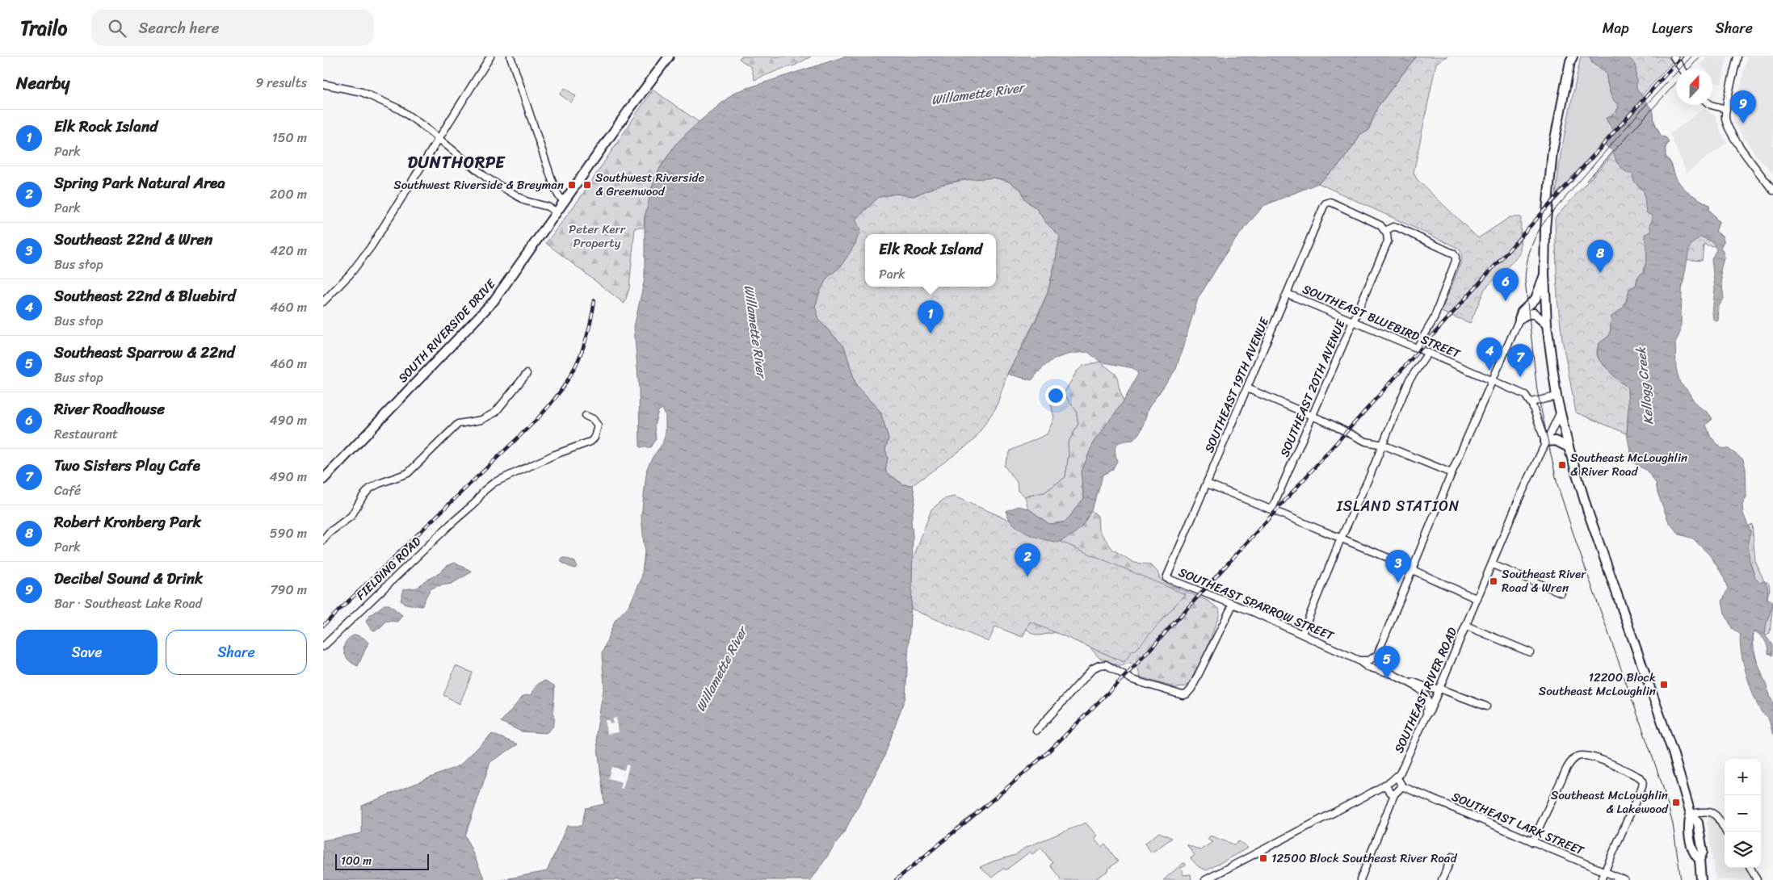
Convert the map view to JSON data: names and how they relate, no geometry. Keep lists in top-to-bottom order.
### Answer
{
  "streets": {
    "main road": ["SOUTH RIVERSIDE DRIVE"],
    "street": [
      "SOUTHEAST BLUEBIRD STREET",
      "SOUTHEAST 19TH AVENUE",
      "SOUTHEAST 20TH AVENUE",
      "FIELDING ROAD",
      "SOUTHEAST SPARROW STREET",
      "SOUTHEAST RIVER ROAD",
      "SOUTHEAST LARK STREET"
    ]
  },
  "crossings": [
    ["SOUTHEAST BLUEBIRD STREET", "SOUTHEAST 19TH AVENUE"],
    ["SOUTHEAST BLUEBIRD STREET", "SOUTHEAST 20TH AVENUE"],
    ["SOUTHEAST 19TH AVENUE", "SOUTHEAST 20TH AVENUE"],
    ["SOUTHEAST 19TH AVENUE", "SOUTHEAST SPARROW STREET"],
    ["SOUTHEAST SPARROW STREET", "SOUTHEAST RIVER ROAD"]
  ],
  "districts": ["DUNTHORPE", "ISLAND STATION"],
  "water": ["Willamette River", "Kellogg Creek"],
  "parks": ["Peter Kerr Property"],
  "places": {
    "transit": [
      "Southwest Riverside & Breyman",
      "Southwest Riverside & Greenwood",
      "Southeast McLoughlin & River Road",
      "Southeast River Road & Wren",
      "12200 Block Southeast McLoughlin",
      "Southeast McLoughlin & Lakewood",
      "12500 Block Southeast River Road"
    ]
  },
  "scale_bar": "100 m",
  "north": "top",
  "page": {
    "header": "Trailo",
    "search": "Search here",
    "nav": ["Map", "Layers", "Share"],
    "heading": ["Nearby", "9 results"],
    "pins": [
      "9",
      "8",
      "6",
      "1",
      "4",
      "7",
      "2",
      "3",
      "5"
    ],
    "list": [
      {
        "mark": "1",
        "name": "Elk Rock Island",
        "note": "Park",
        "value": "150 m"
      },
      {
        "mark": "2",
        "name": "Spring Park Natural Area",
        "note": "Park",
        "value": "200 m"
      },
      {
        "mark": "3",
        "name": "Southeast 22nd & Wren",
        "note": "Bus stop",
        "value": "420 m"
      },
      {
        "mark": "4",
        "name": "Southeast 22nd & Bluebird",
        "note": "Bus stop",
        "value": "460 m"
      },
      {
        "mark": "5",
        "name": "Southeast Sparrow & 22nd",
        "note": "Bus stop",
        "value": "460 m"
      },
      {
        "mark": "6",
        "name": "River Roadhouse",
        "note": "Restaurant",
        "value": "490 m"
      },
      {
        "mark": "7",
        "name": "Two Sisters Play Cafe",
        "note": "Café",
        "value": "490 m"
      },
      {
        "mark": "8",
        "name": "Robert Kronberg Park",
        "note": "Park",
        "value": "590 m"
      },
      {
        "mark": "9",
        "name": "Decibel Sound & Drink",
        "note": "Bar · Southeast Lake Road",
        "value": "790 m"
      }
    ],
    "popup": ["Elk Rock Island", "Park"],
    "buttons": ["Save", "Share"],
    "map_buttons": ["+", "−"],
    "scale": "100 m"
  }
}
